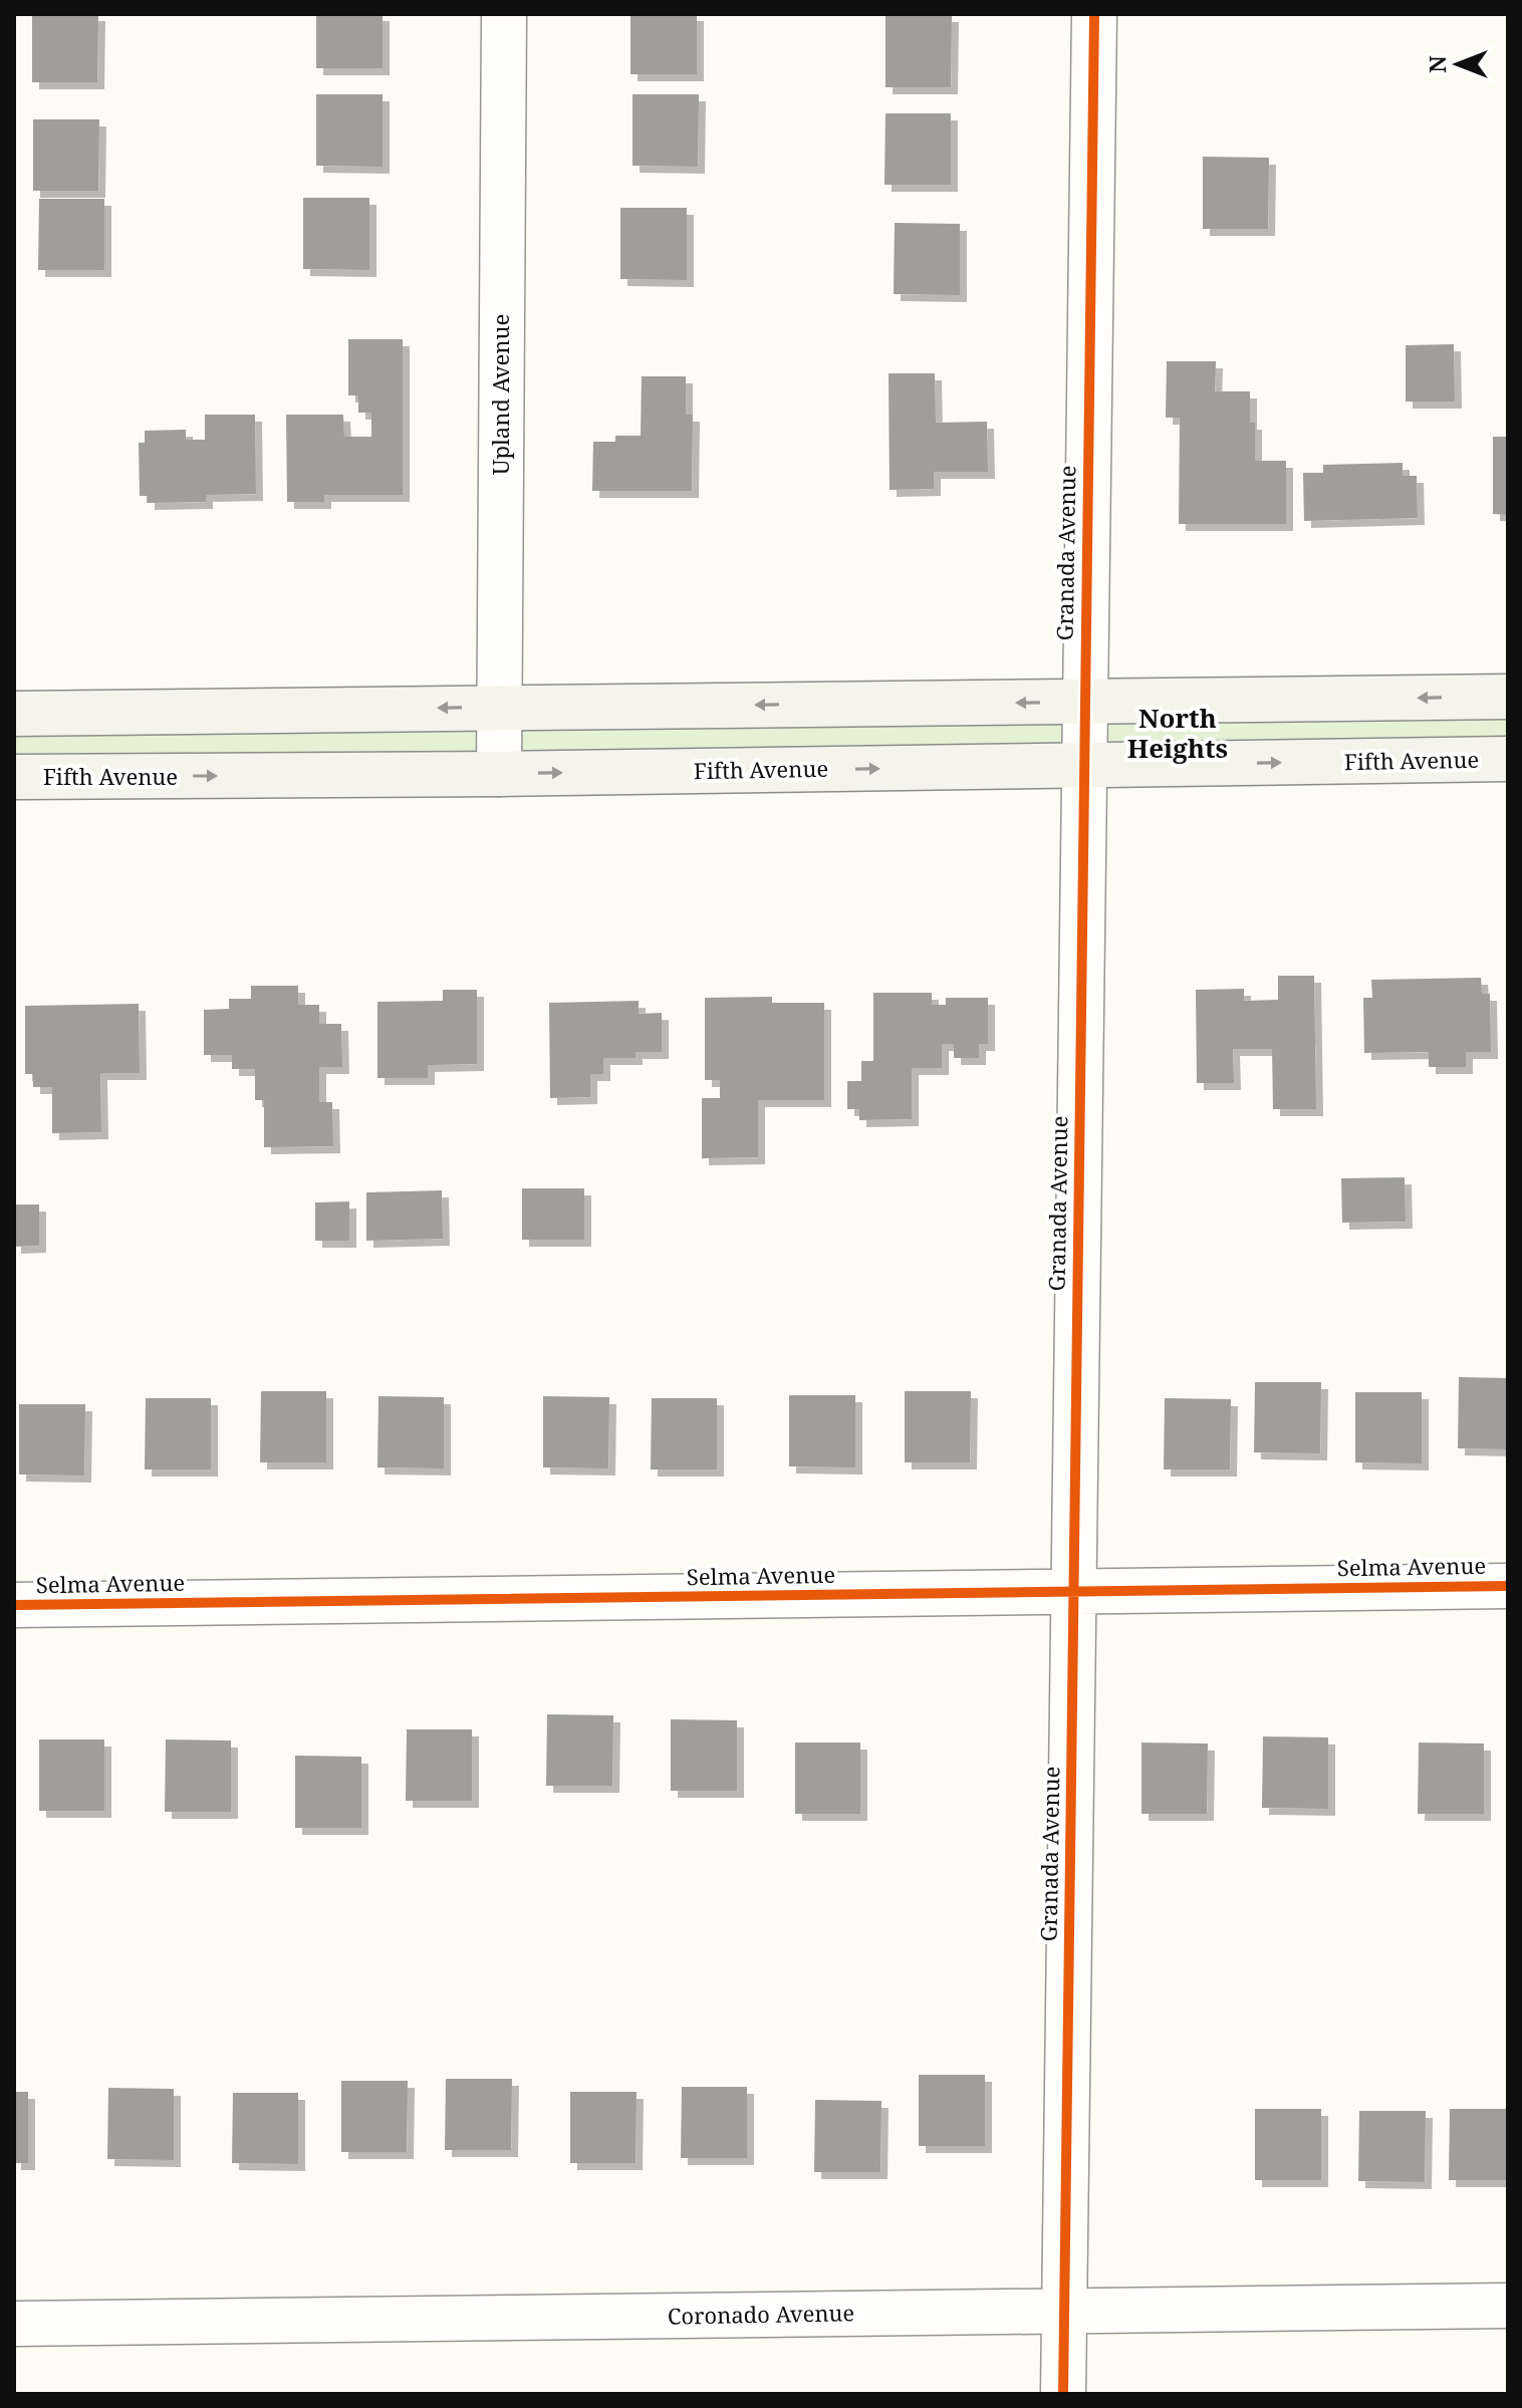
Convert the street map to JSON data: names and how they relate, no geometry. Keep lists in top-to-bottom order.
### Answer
{
  "streets": {
    "street": [
      "Upland Avenue",
      "Granada Avenue",
      "Fifth Avenue",
      "Selma Avenue",
      "Coronado Avenue"
    ]
  },
  "crossings": [
    ["Upland Avenue", "Fifth Avenue"],
    ["Granada Avenue", "Fifth Avenue"],
    ["Granada Avenue", "Selma Avenue"],
    ["Granada Avenue", "Coronado Avenue"]
  ],
  "districts": ["North Heights"],
  "north": "left"
}
